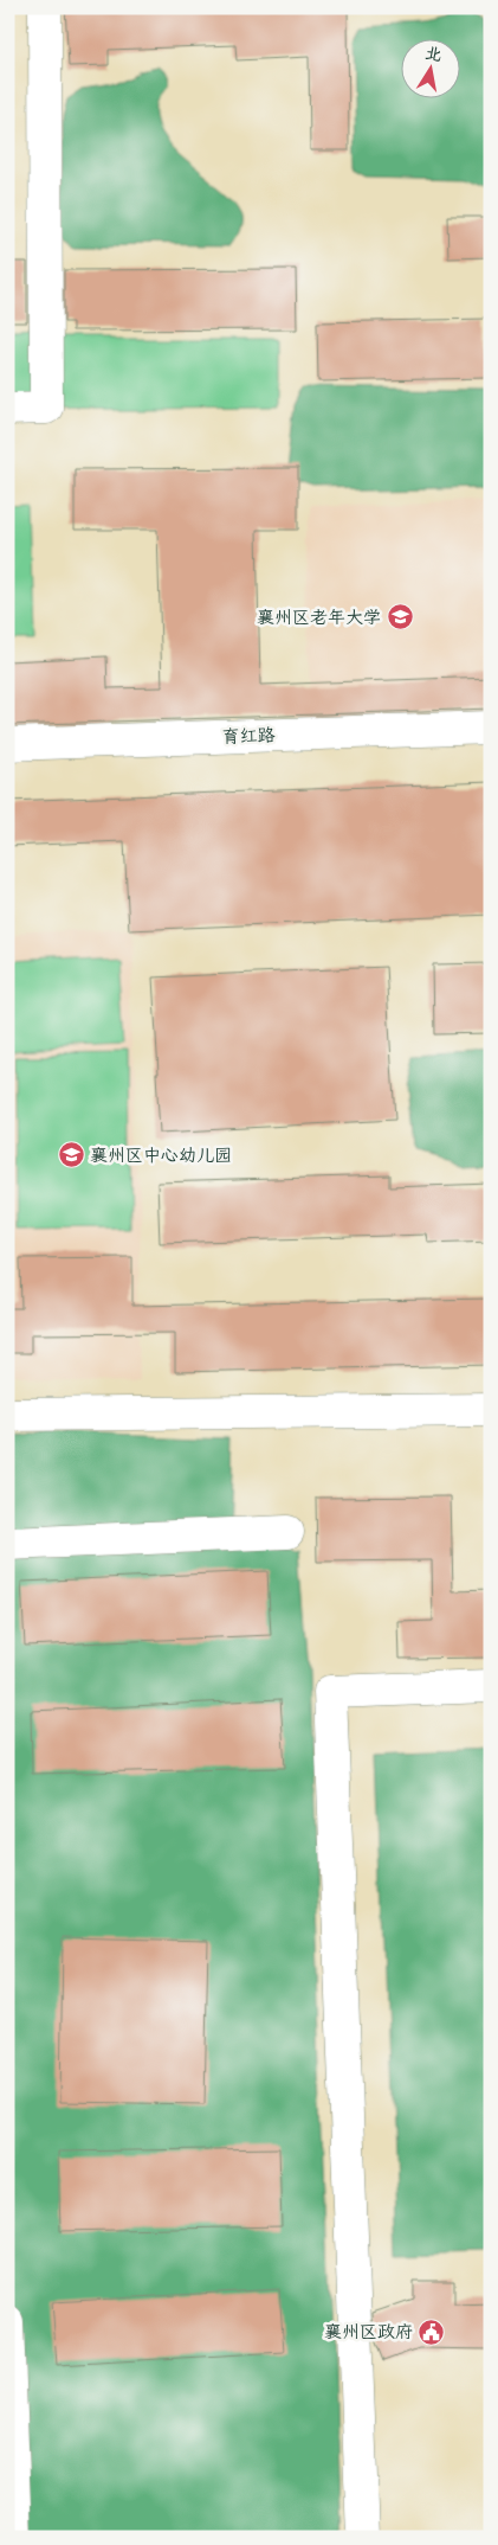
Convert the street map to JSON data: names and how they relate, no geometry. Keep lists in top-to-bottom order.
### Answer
{
  "streets": {
    "street": ["育红路"]
  },
  "places": {
    "school or university": ["襄州区老年大学", "襄州区中心幼儿园"],
    "public building": ["襄州区政府"]
  },
  "north": "top"
}
